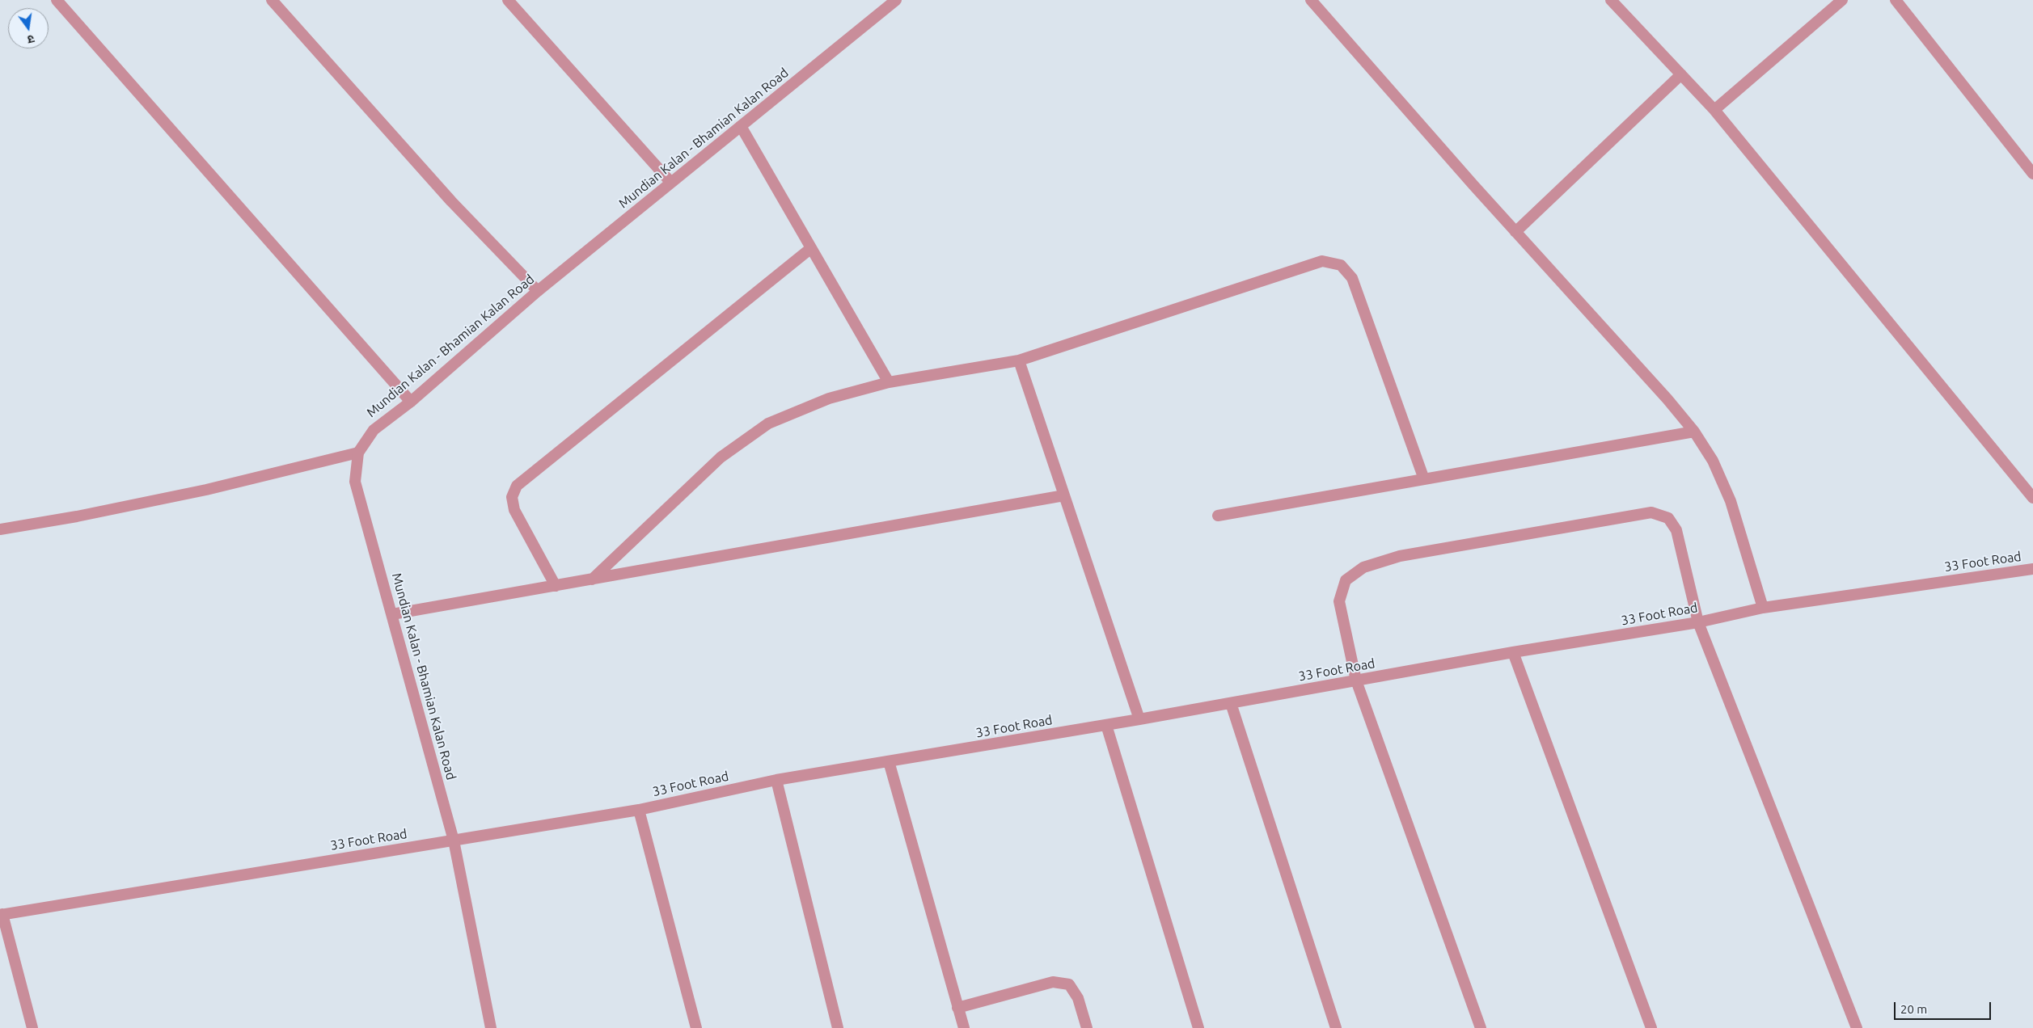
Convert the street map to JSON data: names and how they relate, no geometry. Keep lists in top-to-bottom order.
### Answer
{
  "streets": {
    "street": ["Mundian Kalan - Bhamian Kalan Road", "33 Foot Road"]
  },
  "crossings": [
    ["Mundian Kalan - Bhamian Kalan Road", "33 Foot Road"]
  ],
  "scale_bar": "20 m",
  "north": "bottom"
}
